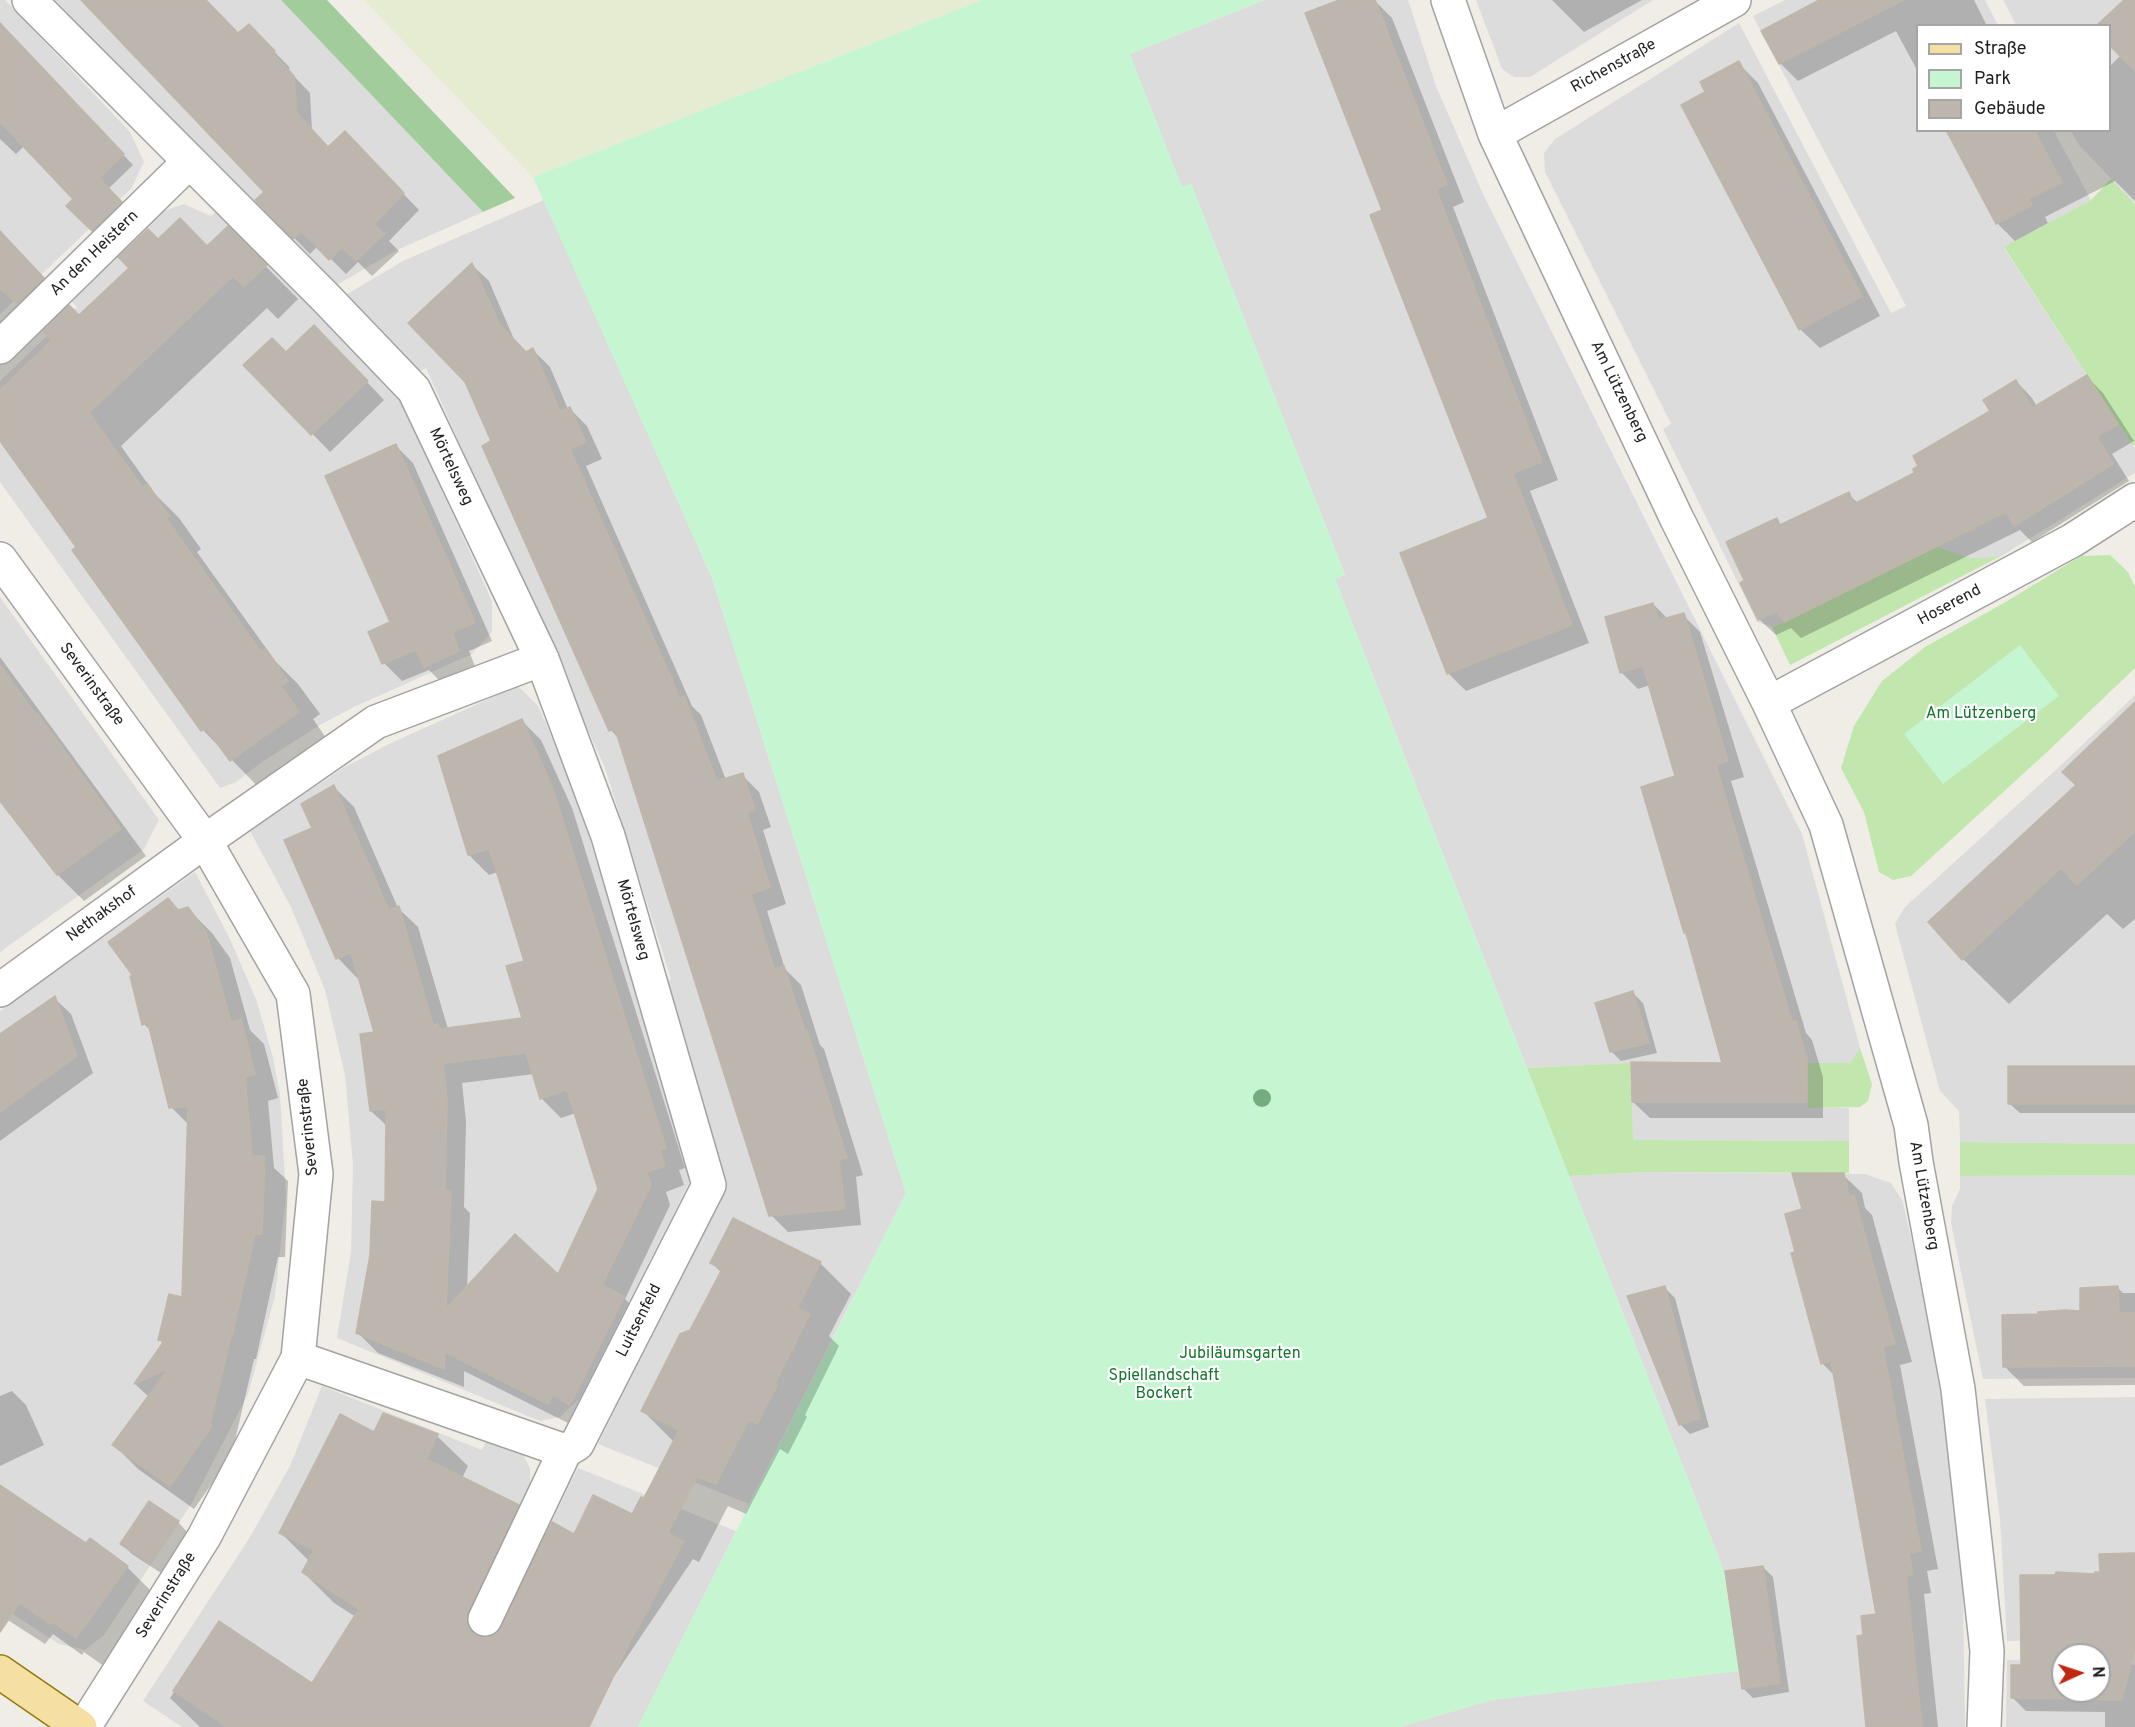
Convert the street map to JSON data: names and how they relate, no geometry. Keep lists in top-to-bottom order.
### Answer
{
  "streets": {
    "street": [
      "Richenstraße",
      "An den Heistern",
      "Am Lützenberg",
      "Mörtelsweg",
      "Hoserend",
      "Severinstraße",
      "Nethakshof",
      "Luitsenfeld"
    ]
  },
  "crossings": [
    ["Richenstraße", "Am Lützenberg"],
    ["An den Heistern", "Mörtelsweg"],
    ["Am Lützenberg", "Hoserend"],
    ["Mörtelsweg", "Luitsenfeld"],
    ["Severinstraße", "Nethakshof"]
  ],
  "parks": ["Am Lützenberg", "Jubiläumsgarten", "Spiellandschaft Bockert"],
  "legend": ["Straße", "Park", "Gebäude"],
  "north": "right"
}
